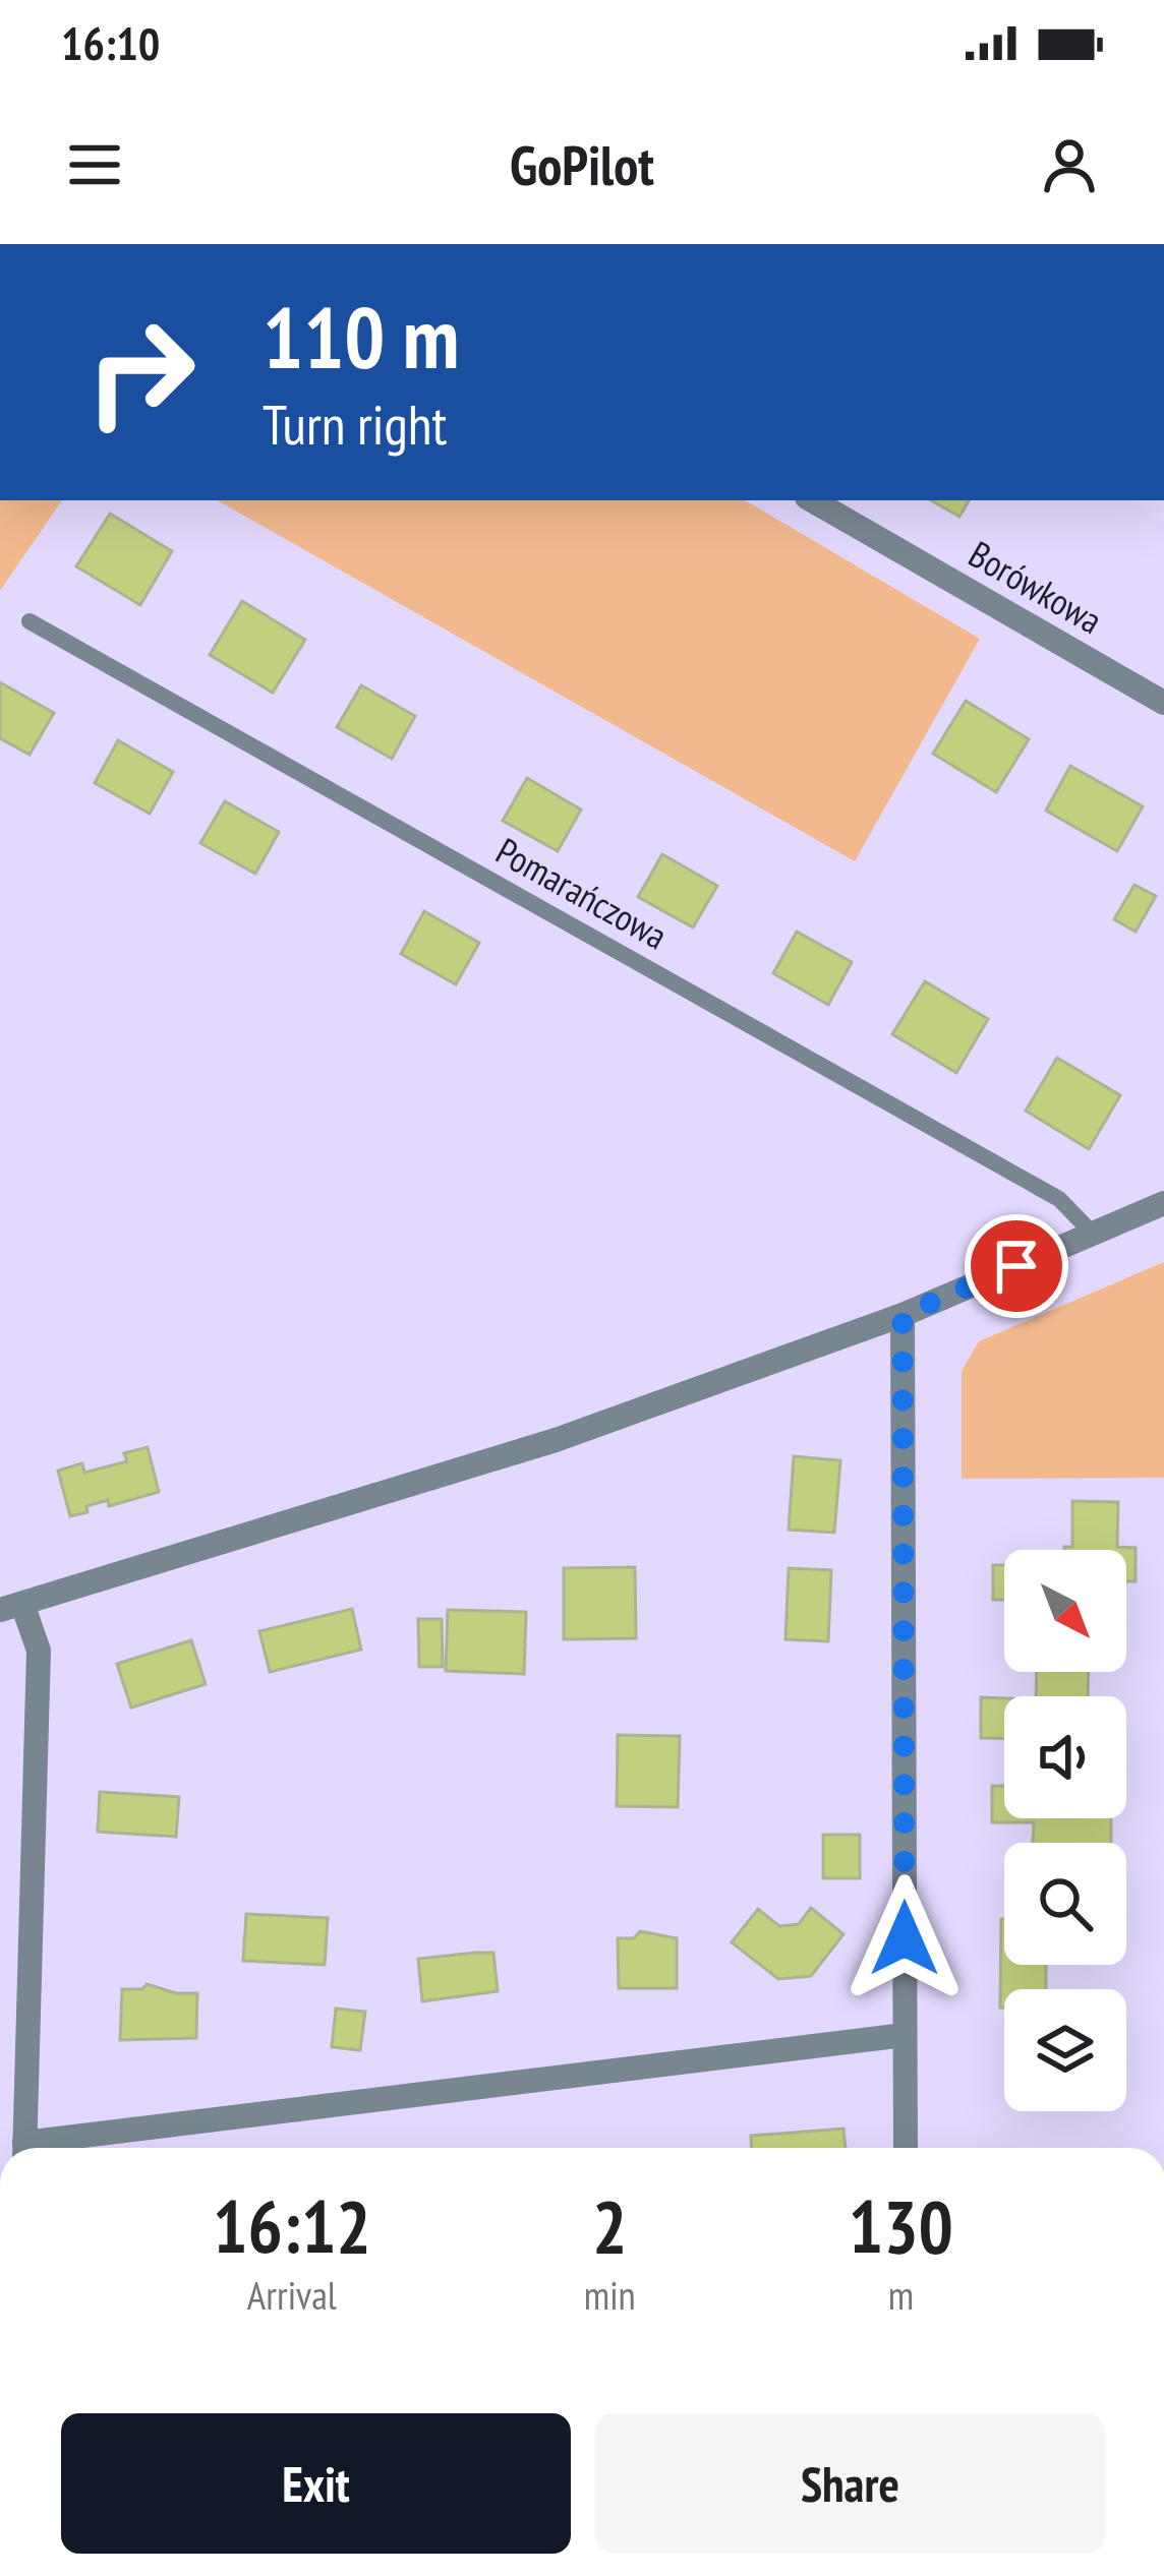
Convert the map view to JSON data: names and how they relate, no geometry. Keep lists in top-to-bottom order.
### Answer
{
  "streets": {
    "street": ["Borówkowa"],
    "lane": ["Pomarańczowa"]
  },
  "north": "bottom right",
  "page": {
    "status": "16:10",
    "header": "GoPilot",
    "turn": ["110 m", "Turn right"],
    "eta": [
      "16:12",
      "Arrival",
      "2",
      "min",
      "130",
      "m"
    ],
    "buttons": ["Exit", "Share"]
  }
}
